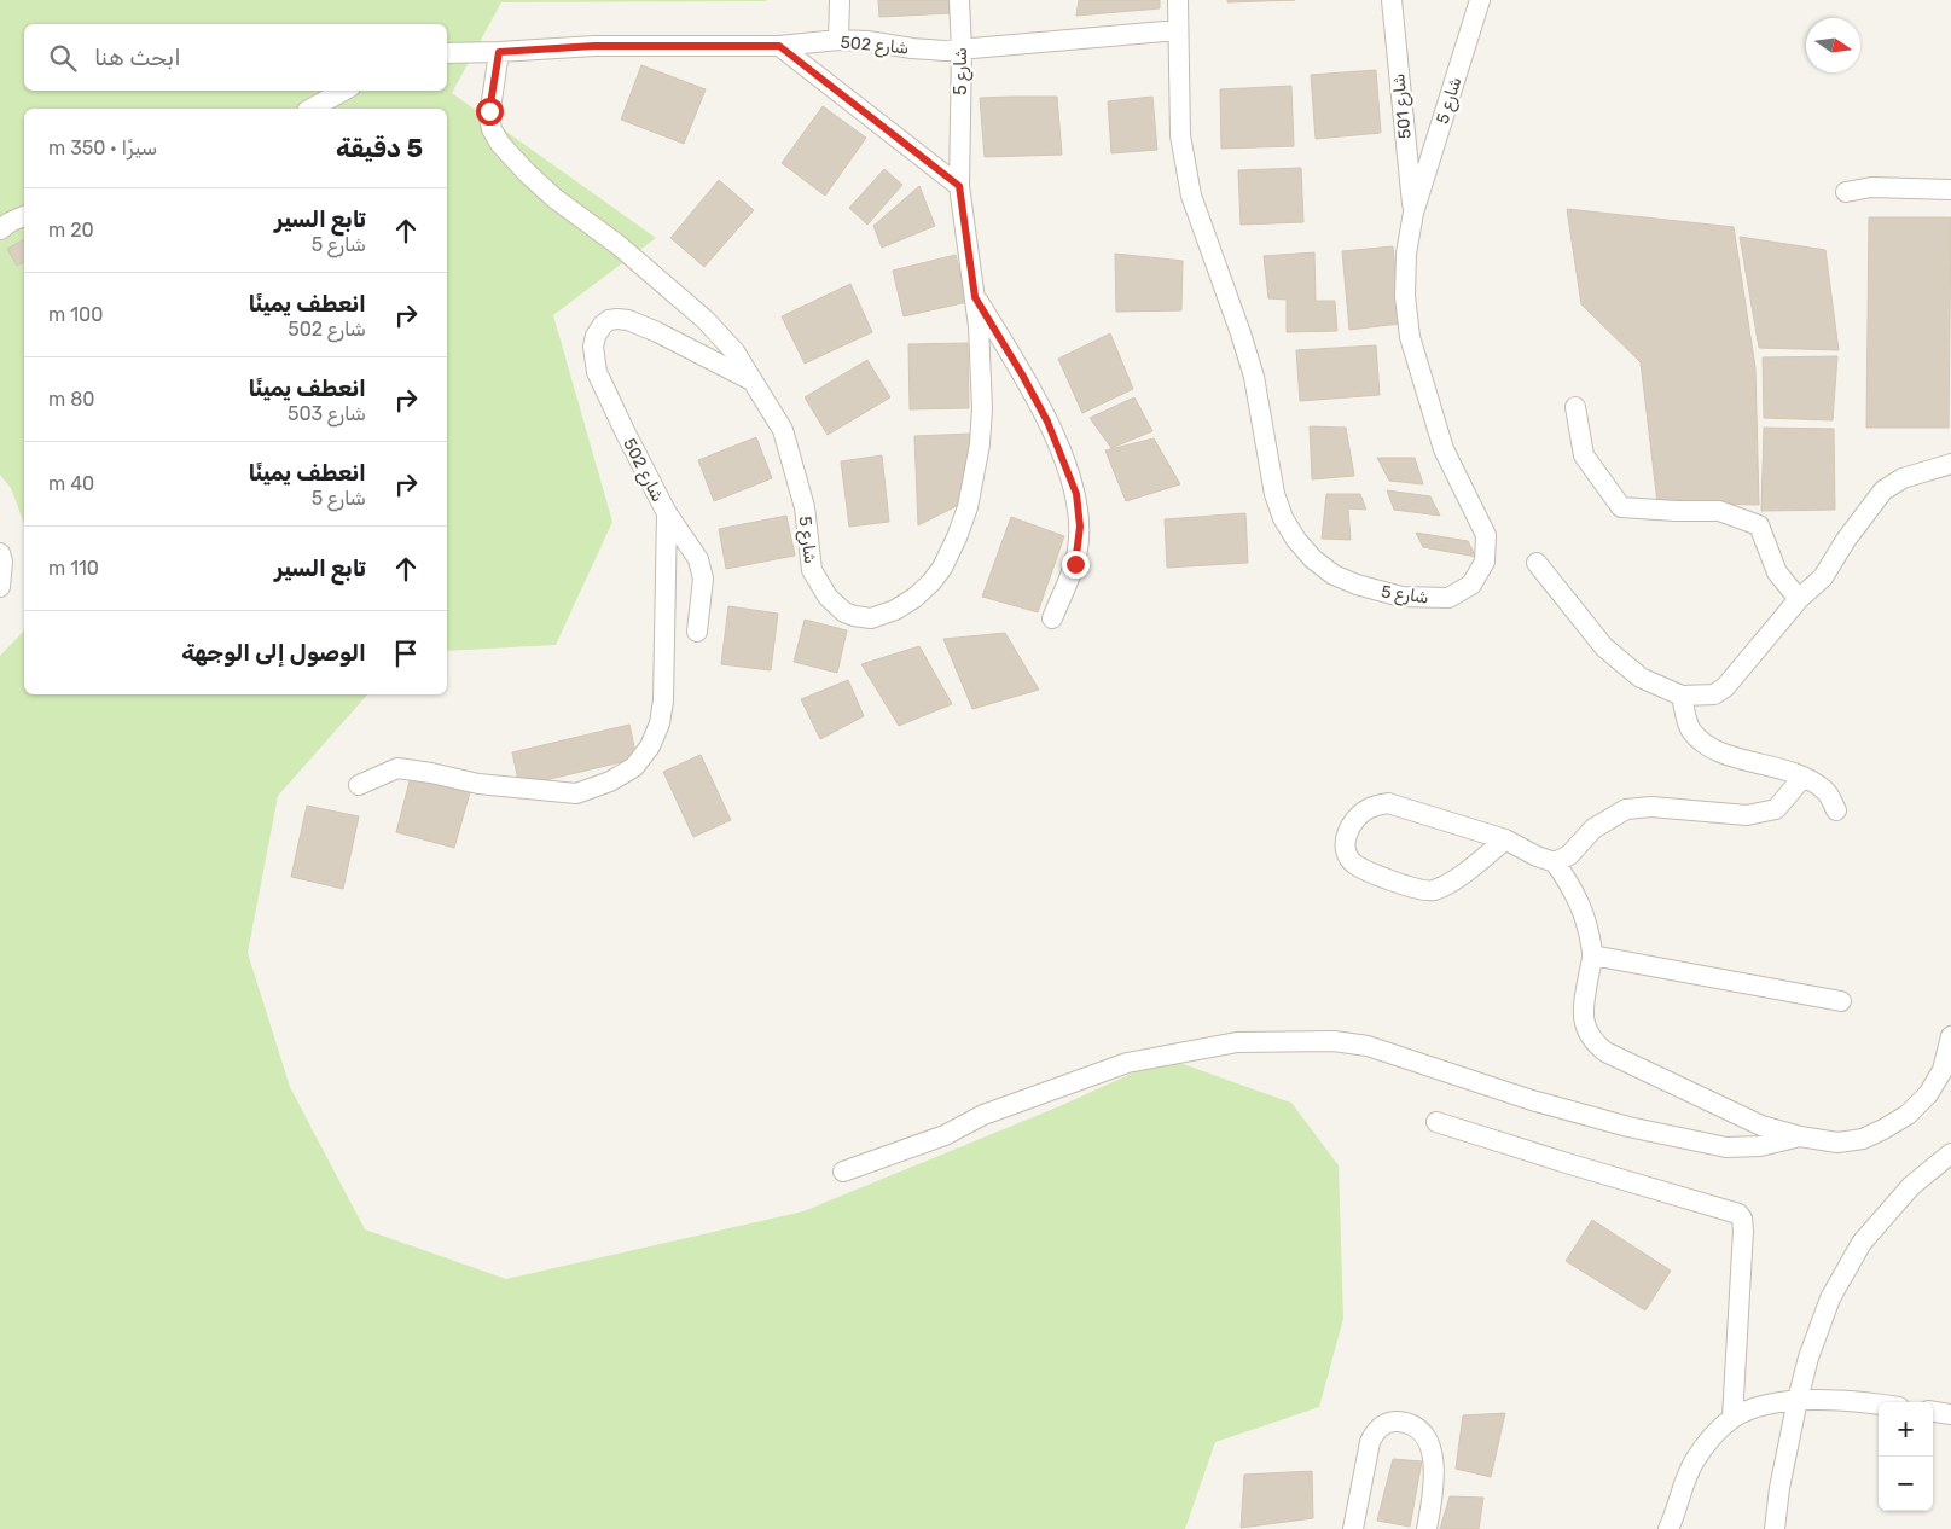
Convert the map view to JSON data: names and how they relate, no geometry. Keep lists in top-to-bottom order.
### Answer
{
  "streets": {
    "street": ["شارع 502", "شارع 5", "شارع 501"]
  },
  "crossings": [
    ["شارع 502", "شارع 5"],
    ["شارع 5", "شارع 501"]
  ],
  "north": "right",
  "page": {
    "search": "ابحث هنا",
    "heading": ["5 دقيقة", "سيرًا · 350 m"],
    "list": [
      ["تابع السير", "شارع 5", "20 m"],
      ["انعطف يمينًا", "شارع 502", "100 m"],
      ["انعطف يمينًا", "شارع 503", "80 m"],
      ["انعطف يمينًا", "شارع 5", "40 m"],
      ["تابع السير", "110 m"],
      "الوصول إلى الوجهة"
    ],
    "map_buttons": ["+", "−"]
  }
}
